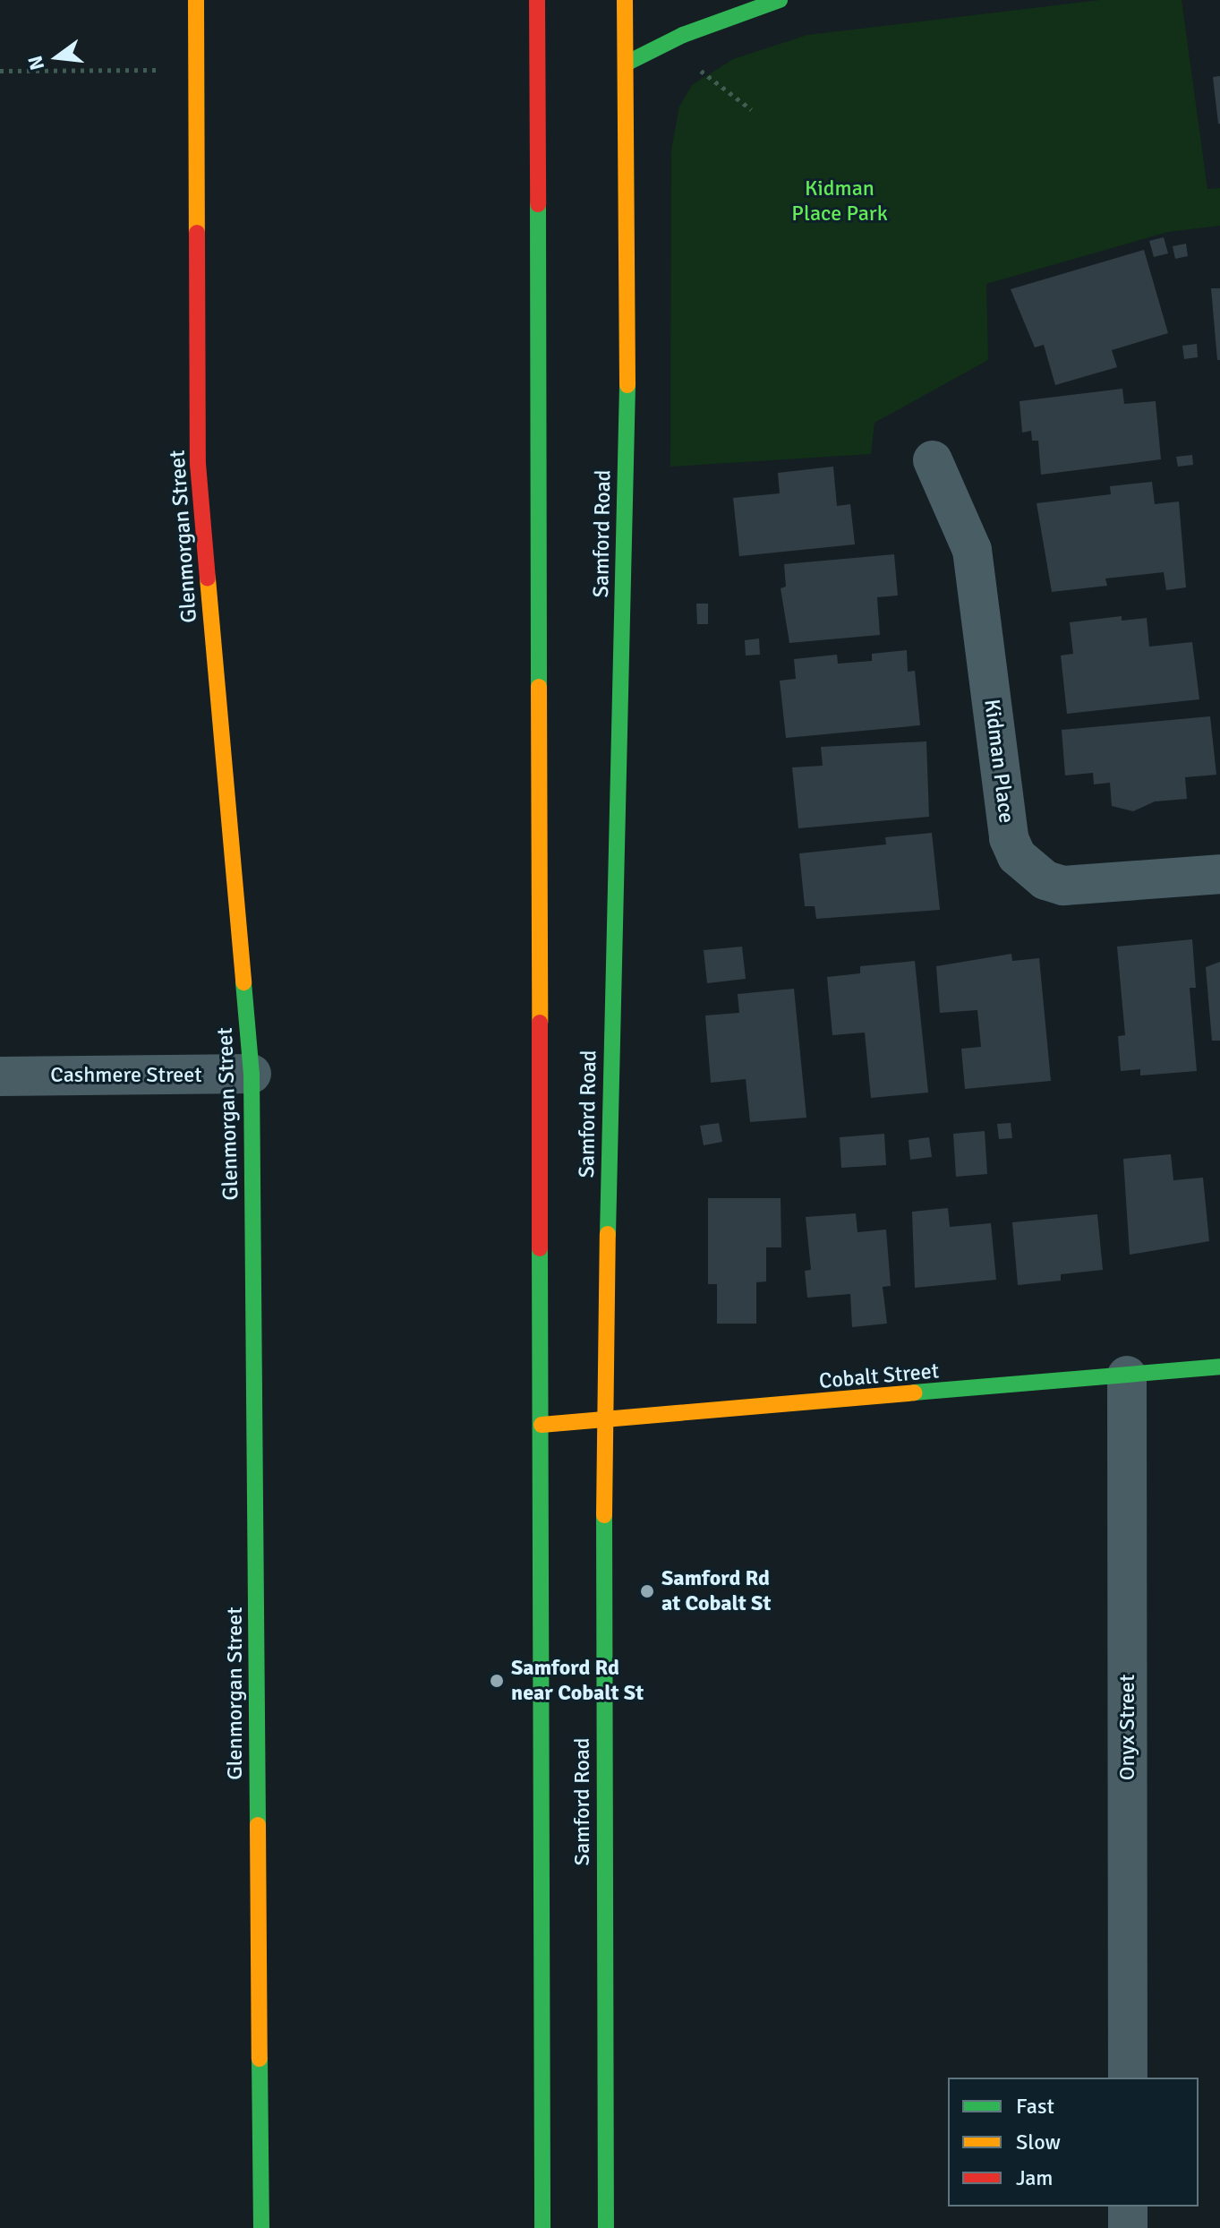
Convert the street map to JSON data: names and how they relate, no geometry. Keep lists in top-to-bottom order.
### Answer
{
  "streets": {
    "main road": ["Samford Road", "Glenmorgan Street", "Cobalt Street"],
    "street": ["Kidman Place", "Cashmere Street", "Onyx Street"]
  },
  "crossings": [
    ["Samford Road", "Cobalt Street"],
    ["Glenmorgan Street", "Cashmere Street"],
    ["Cobalt Street", "Onyx Street"]
  ],
  "parks": ["Kidman Place Park"],
  "places": ["Samford Rd at Cobalt St", "Samford Rd near Cobalt St"],
  "legend": ["Fast", "Slow", "Jam"],
  "north": "left"
}
